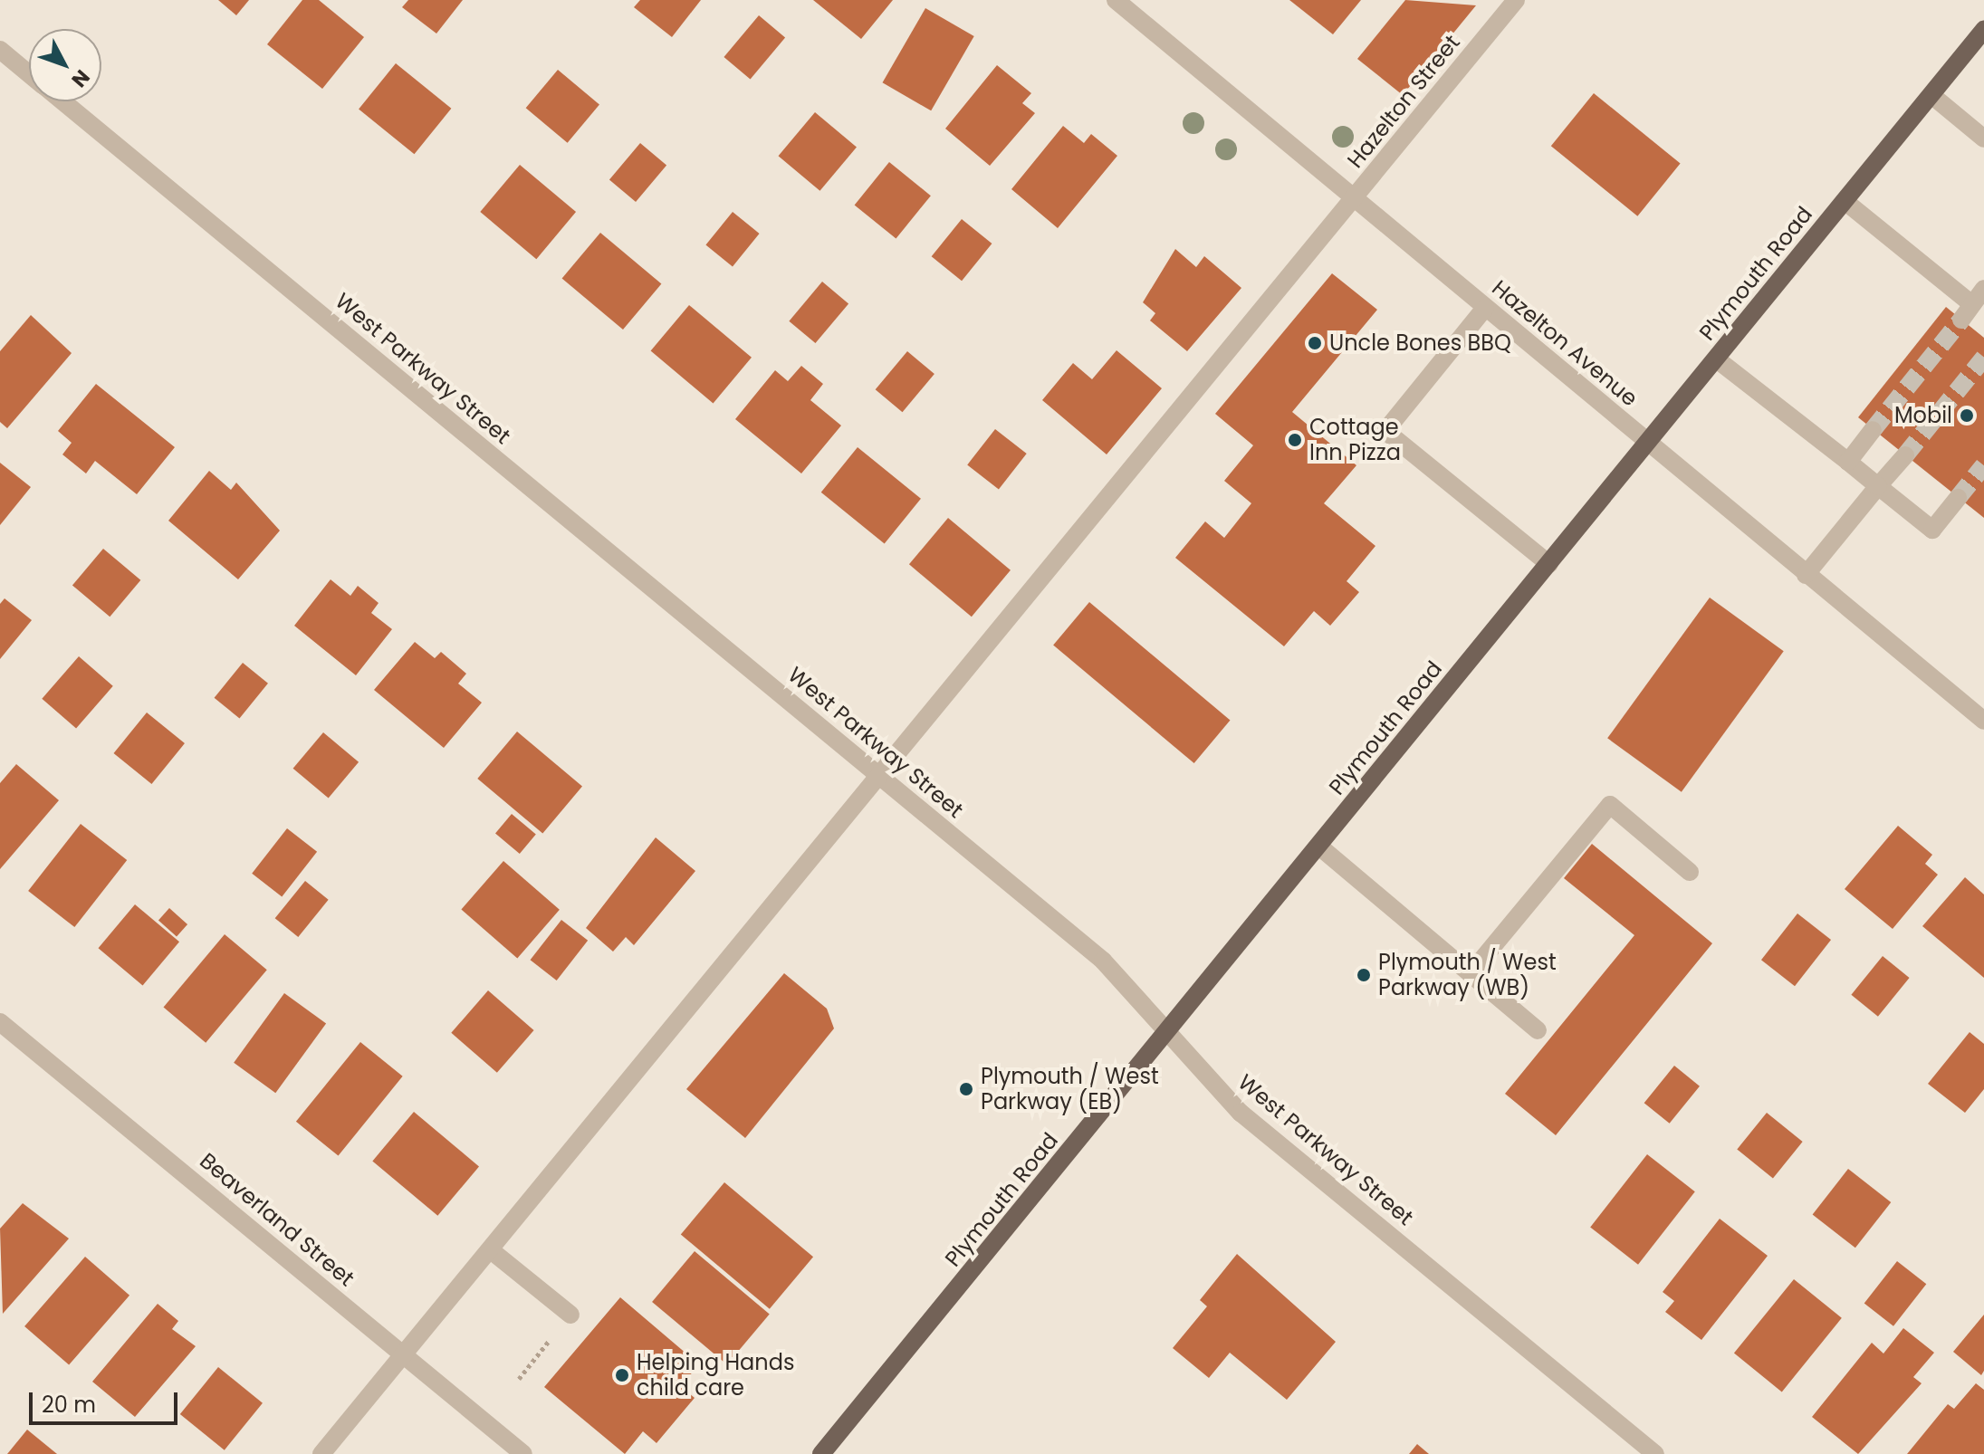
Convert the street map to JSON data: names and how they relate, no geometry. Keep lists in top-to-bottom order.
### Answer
{
  "streets": {
    "main road": ["Plymouth Road"],
    "street": [
      "Hazelton Street",
      "Hazelton Avenue",
      "West Parkway Street",
      "Beaverland Street"
    ]
  },
  "crossings": [
    ["Hazelton Street", "Hazelton Avenue"],
    ["Hazelton Street", "West Parkway Street"],
    ["Hazelton Street", "Beaverland Street"],
    ["Plymouth Road", "Hazelton Avenue"],
    ["Plymouth Road", "West Parkway Street"]
  ],
  "places": [
    "Uncle Bones BBQ",
    "Mobil",
    "Cottage Inn Pizza",
    "Plymouth / West Parkway (WB)",
    "Plymouth / West Parkway (EB)",
    "Helping Hands child care"
  ],
  "scale_bar": "20 m",
  "north": "bottom right"
}
